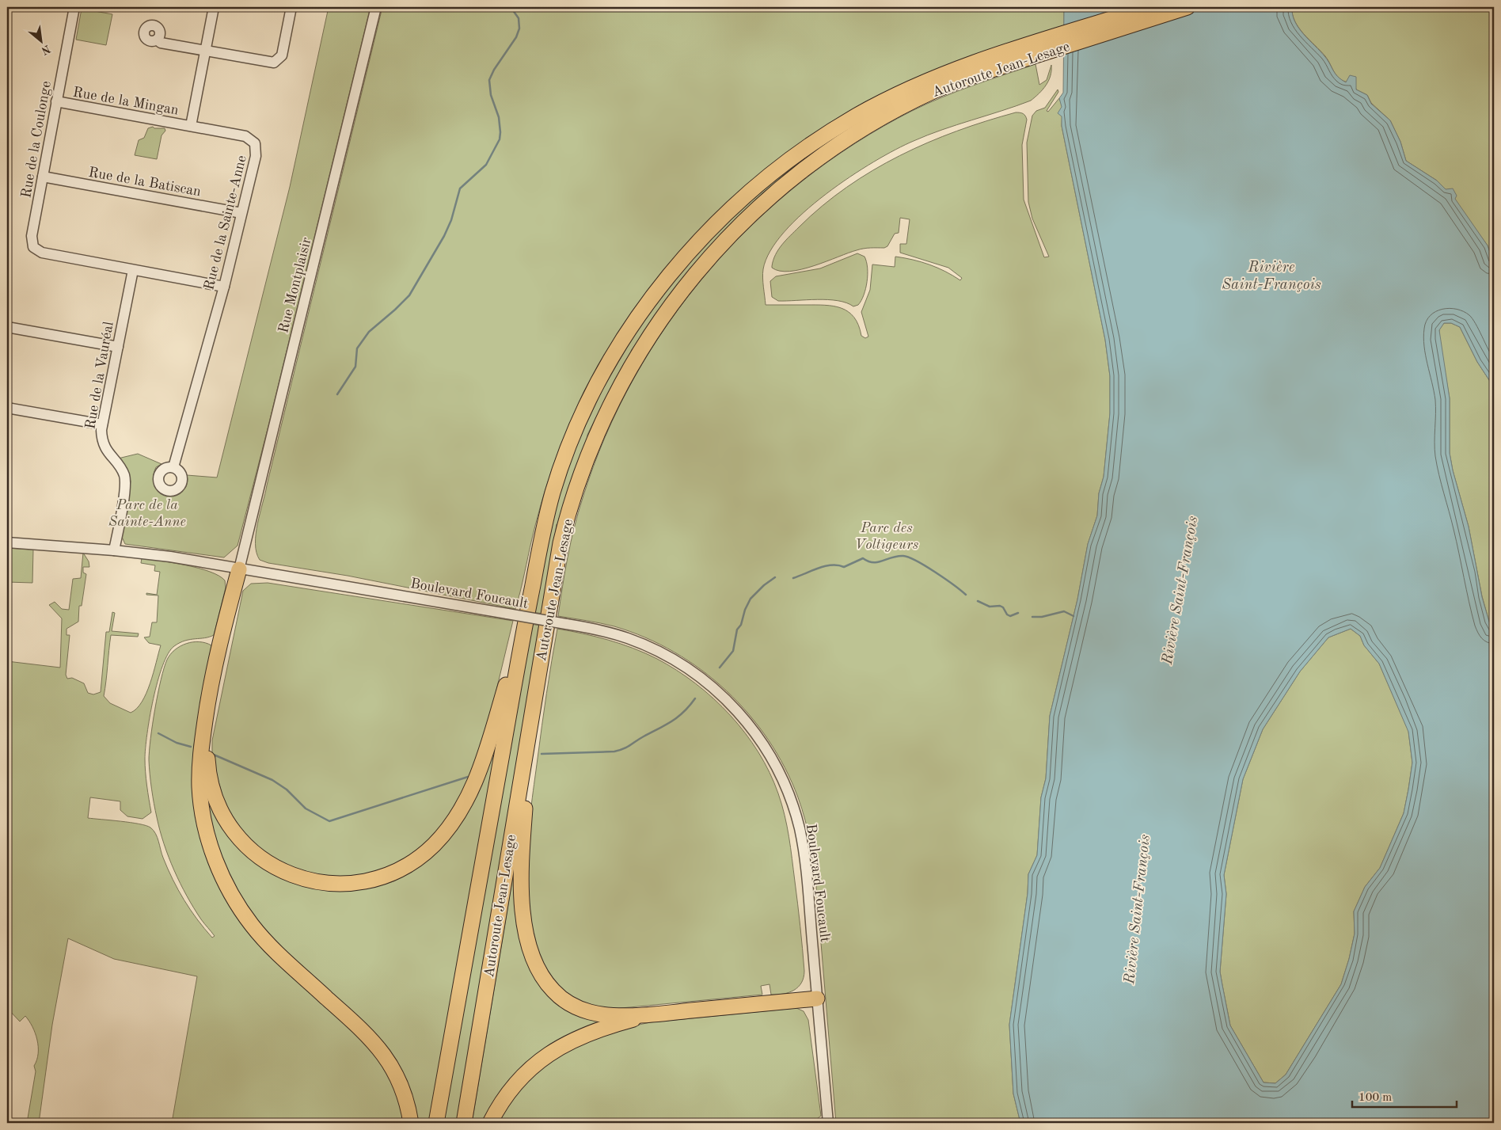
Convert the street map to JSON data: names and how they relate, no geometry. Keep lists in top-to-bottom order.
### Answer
{
  "streets": {
    "highway": ["Autoroute Jean-Lesage"],
    "street": [
      "Rue de la Mingan",
      "Rue de la Coulonge",
      "Rue de la Batiscan",
      "Rue de la Sainte-Anne",
      "Rue Montplaisir",
      "Rue de la Vauréal",
      "Boulevard Foucault"
    ]
  },
  "crossings": [
    ["Rue de la Mingan", "Rue de la Coulonge"],
    ["Rue de la Mingan", "Rue de la Sainte-Anne"],
    ["Rue de la Coulonge", "Rue de la Batiscan"],
    ["Rue de la Coulonge", "Rue de la Sainte-Anne"],
    ["Rue de la Coulonge", "Rue de la Vauréal"],
    ["Rue de la Batiscan", "Rue de la Sainte-Anne"],
    ["Rue Montplaisir", "Boulevard Foucault"],
    ["Rue de la Vauréal", "Boulevard Foucault"]
  ],
  "water": ["Rivière Saint-François"],
  "parks": ["Parc de la Sainte-Anne", "Parc des Voltigeurs"],
  "scale_bar": "100 m",
  "north": "bottom right"
}
